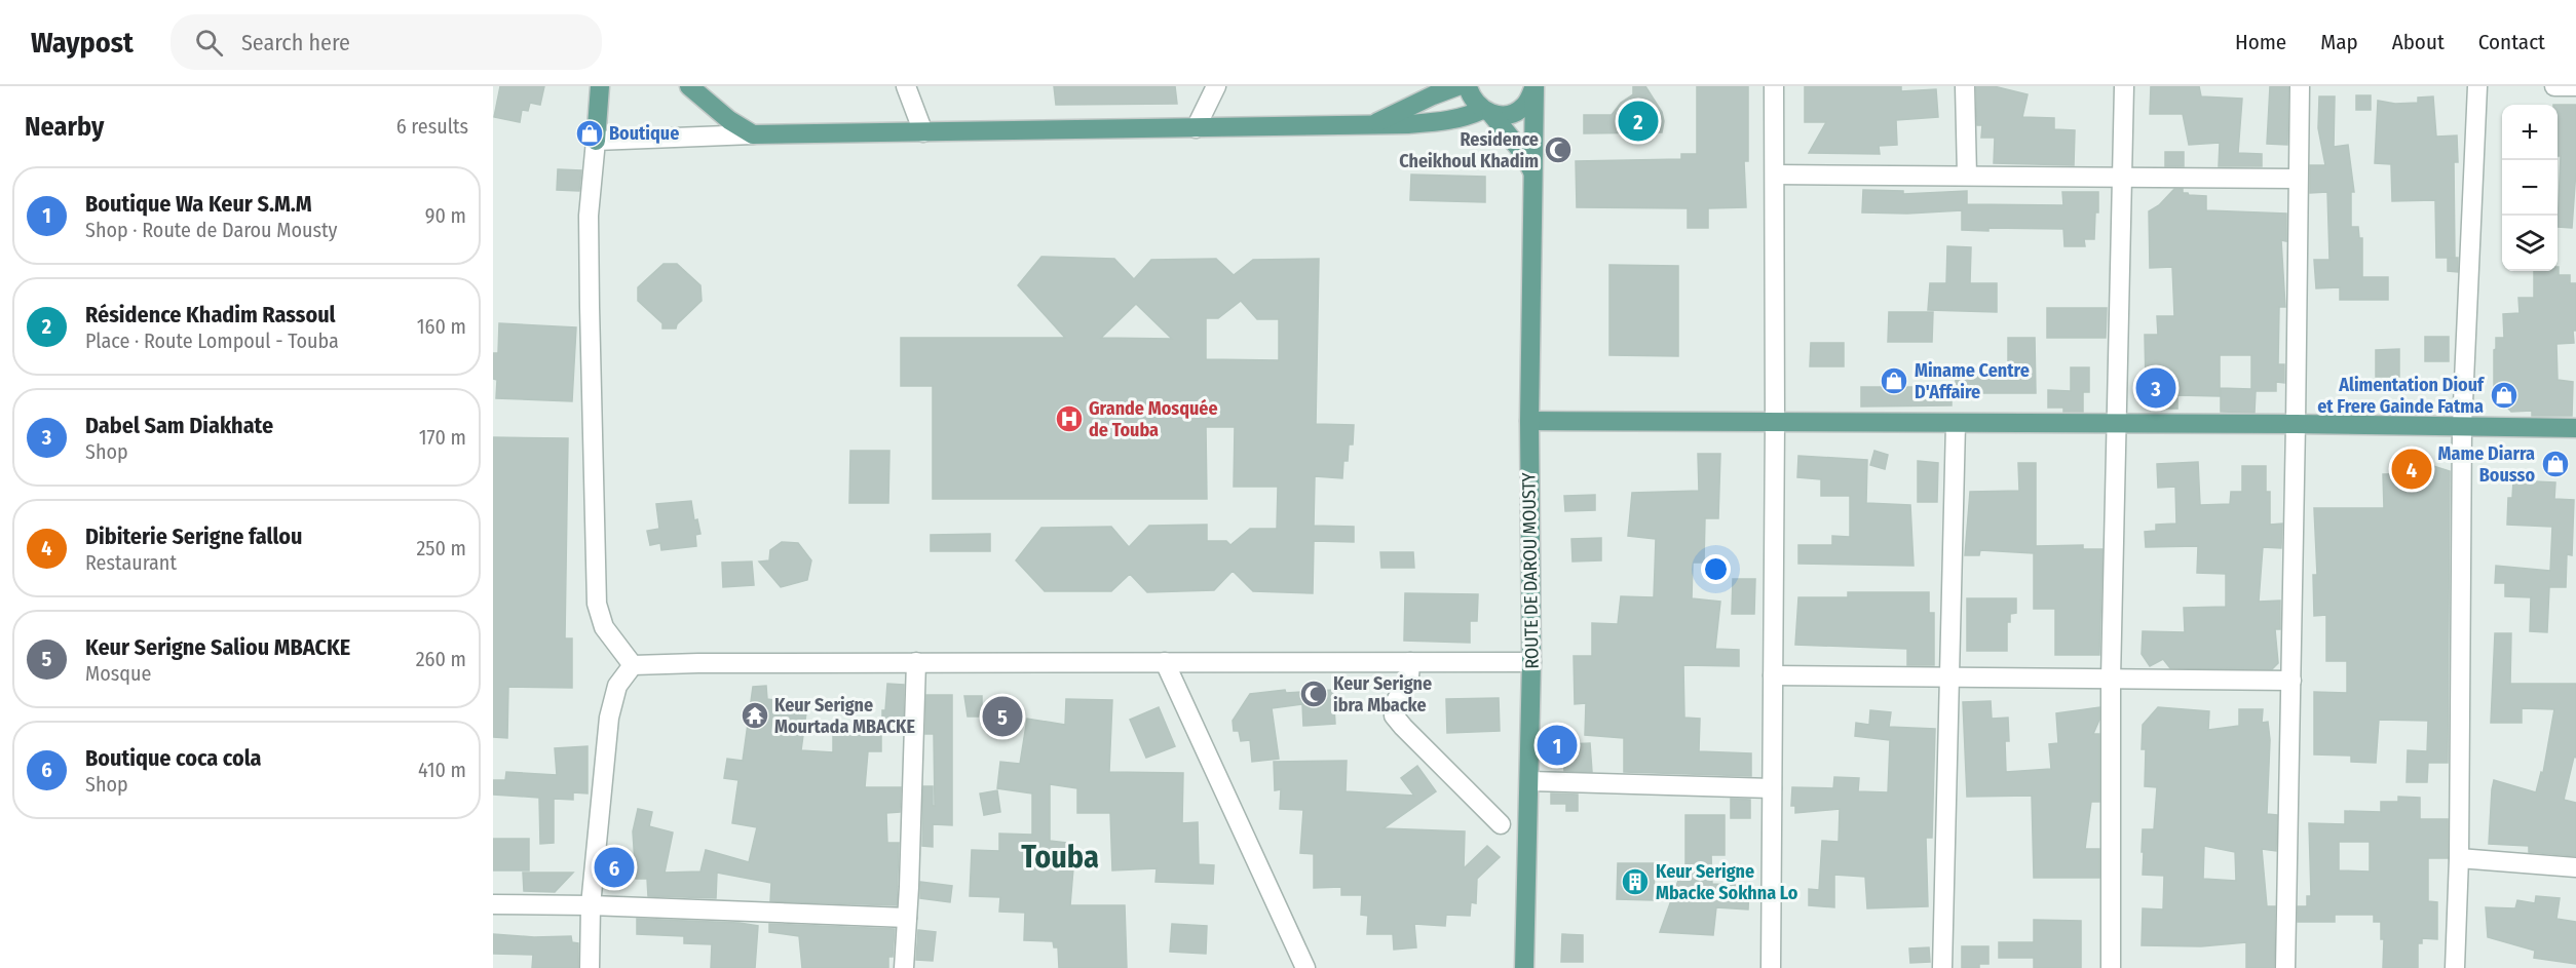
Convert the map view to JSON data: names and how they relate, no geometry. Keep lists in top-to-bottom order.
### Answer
{
  "streets": {
    "main road": ["ROUTE DE DAROU MOUSTY"]
  },
  "districts": ["Touba"],
  "places": {
    "shop": [
      "Boutique",
      "Miname Centre D'Affaire",
      "Alimentation Diouf et Frere Gainde Fatma",
      "Mame Diarra Bousso"
    ],
    "mosque": ["Residence Cheikhoul Khadim", "Keur Serigne ibra Mbacke"],
    "hospital": ["Grande Mosquée de Touba"],
    "temple": ["Keur Serigne Mourtada MBACKE"],
    "building": ["Keur Serigne Mbacke Sokhna Lo"]
  },
  "page": {
    "header": "Waypost",
    "search": "Search here",
    "nav": [
      "Home",
      "Map",
      "About",
      "Contact"
    ],
    "heading": ["Nearby", "6 results"],
    "pins": [
      "2",
      "3",
      "4",
      "5",
      "1",
      "6"
    ],
    "map_buttons": ["+", "−"],
    "list": [
      {
        "mark": "1",
        "name": "Boutique Wa Keur S.M.M",
        "note": "Shop · Route de Darou Mousty",
        "value": "90 m"
      },
      {
        "mark": "2",
        "name": "Résidence Khadim Rassoul",
        "note": "Place · Route Lompoul - Touba",
        "value": "160 m"
      },
      {
        "mark": "3",
        "name": "Dabel Sam Diakhate",
        "note": "Shop",
        "value": "170 m"
      },
      {
        "mark": "4",
        "name": "Dibiterie Serigne fallou",
        "note": "Restaurant",
        "value": "250 m"
      },
      {
        "mark": "5",
        "name": "Keur Serigne Saliou MBACKE",
        "note": "Mosque",
        "value": "260 m"
      },
      {
        "mark": "6",
        "name": "Boutique coca cola",
        "note": "Shop",
        "value": "410 m"
      }
    ]
  }
}
